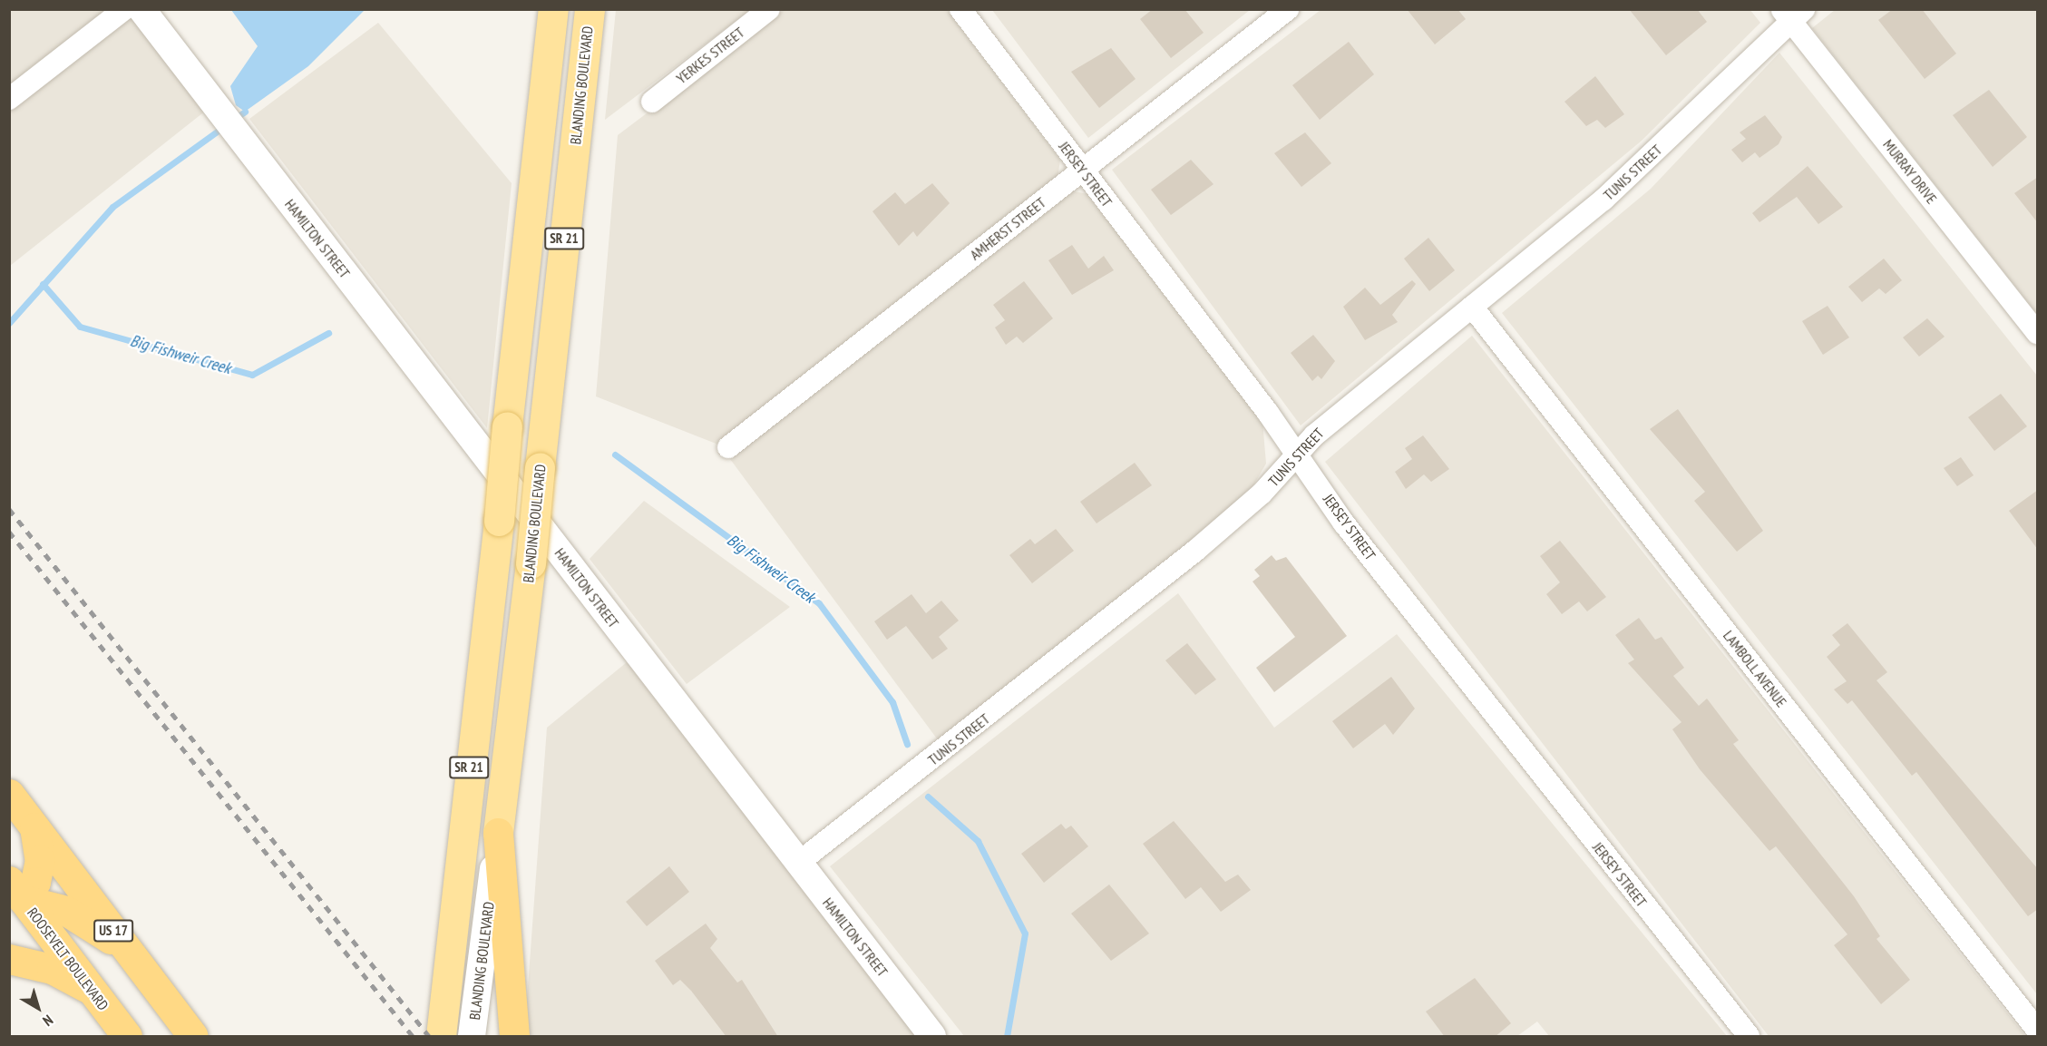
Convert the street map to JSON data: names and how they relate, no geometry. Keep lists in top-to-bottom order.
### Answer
{
  "streets": {
    "highway": ["US 17", "ROOSEVELT BOULEVARD"],
    "main road": ["BLANDING BOULEVARD", "SR 21"],
    "street": [
      "YERKES STREET",
      "MURRAY DRIVE",
      "TUNIS STREET",
      "JERSEY STREET",
      "AMHERST STREET",
      "HAMILTON STREET",
      "LAMBOLL AVENUE"
    ]
  },
  "crossings": [
    ["MURRAY DRIVE", "TUNIS STREET"],
    ["TUNIS STREET", "JERSEY STREET"],
    ["TUNIS STREET", "HAMILTON STREET"],
    ["TUNIS STREET", "LAMBOLL AVENUE"],
    ["JERSEY STREET", "AMHERST STREET"]
  ],
  "water": ["Big Fishweir Creek"],
  "north": "bottom right"
}
